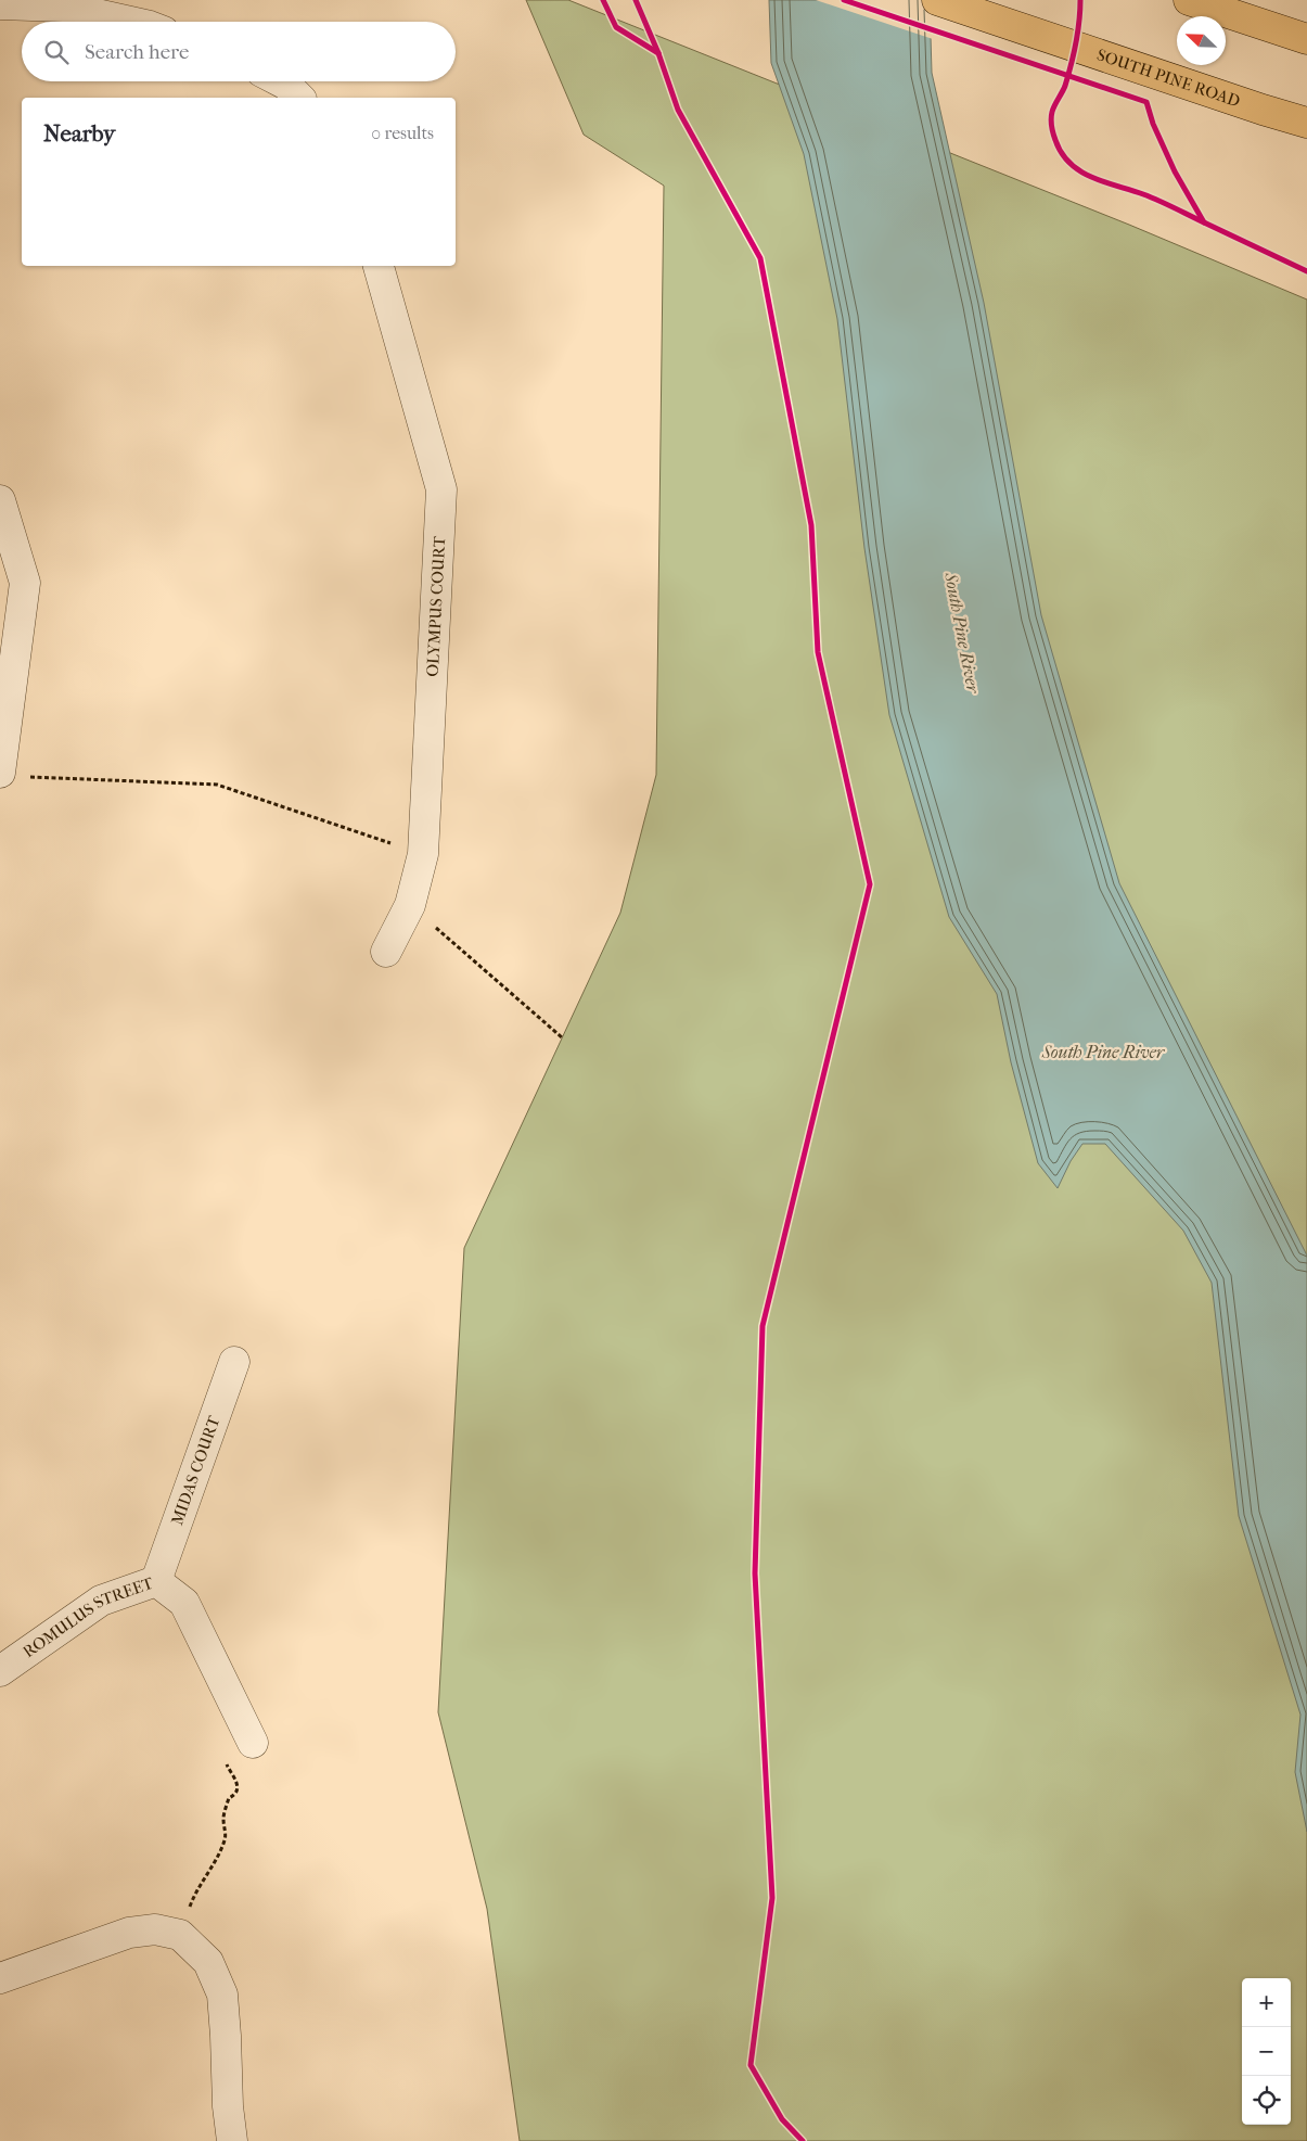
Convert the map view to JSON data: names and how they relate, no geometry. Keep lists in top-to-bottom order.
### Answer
{
  "streets": {
    "highway": ["SOUTH PINE ROAD"],
    "street": ["OLYMPUS COURT", "MIDAS COURT", "ROMULUS STREET"]
  },
  "crossings": [
    ["MIDAS COURT", "ROMULUS STREET"]
  ],
  "water": ["South Pine River"],
  "north": "top left",
  "page": {
    "search": "Search here",
    "heading": ["Nearby", "0 results"],
    "map_buttons": ["+", "−"]
  }
}
